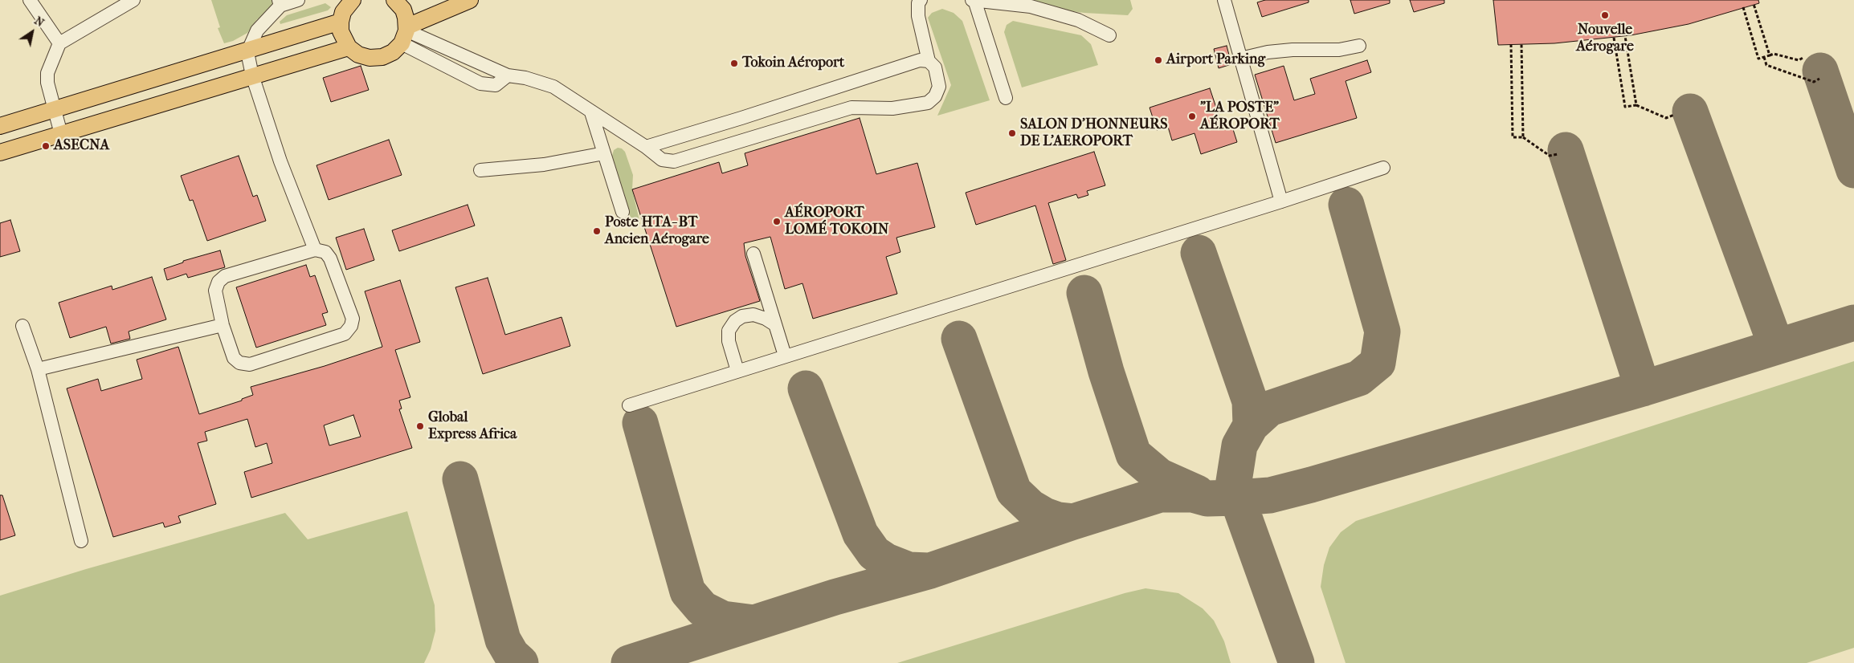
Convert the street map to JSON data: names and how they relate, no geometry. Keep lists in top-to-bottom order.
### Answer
{
  "places": [
    "Nouvelle Aérogare",
    "Airport Parking",
    "Tokoin Aéroport",
    "\"LA POSTE\" AÉROPORT",
    "SALON D'HONNEURS DE L'AEROPORT",
    "ASECNA",
    "AÉROPORT LOMÉ TOKOIN",
    "Poste HTA- BT Ancien Aérogare",
    "Global Express Africa"
  ],
  "north": "top right"
}
